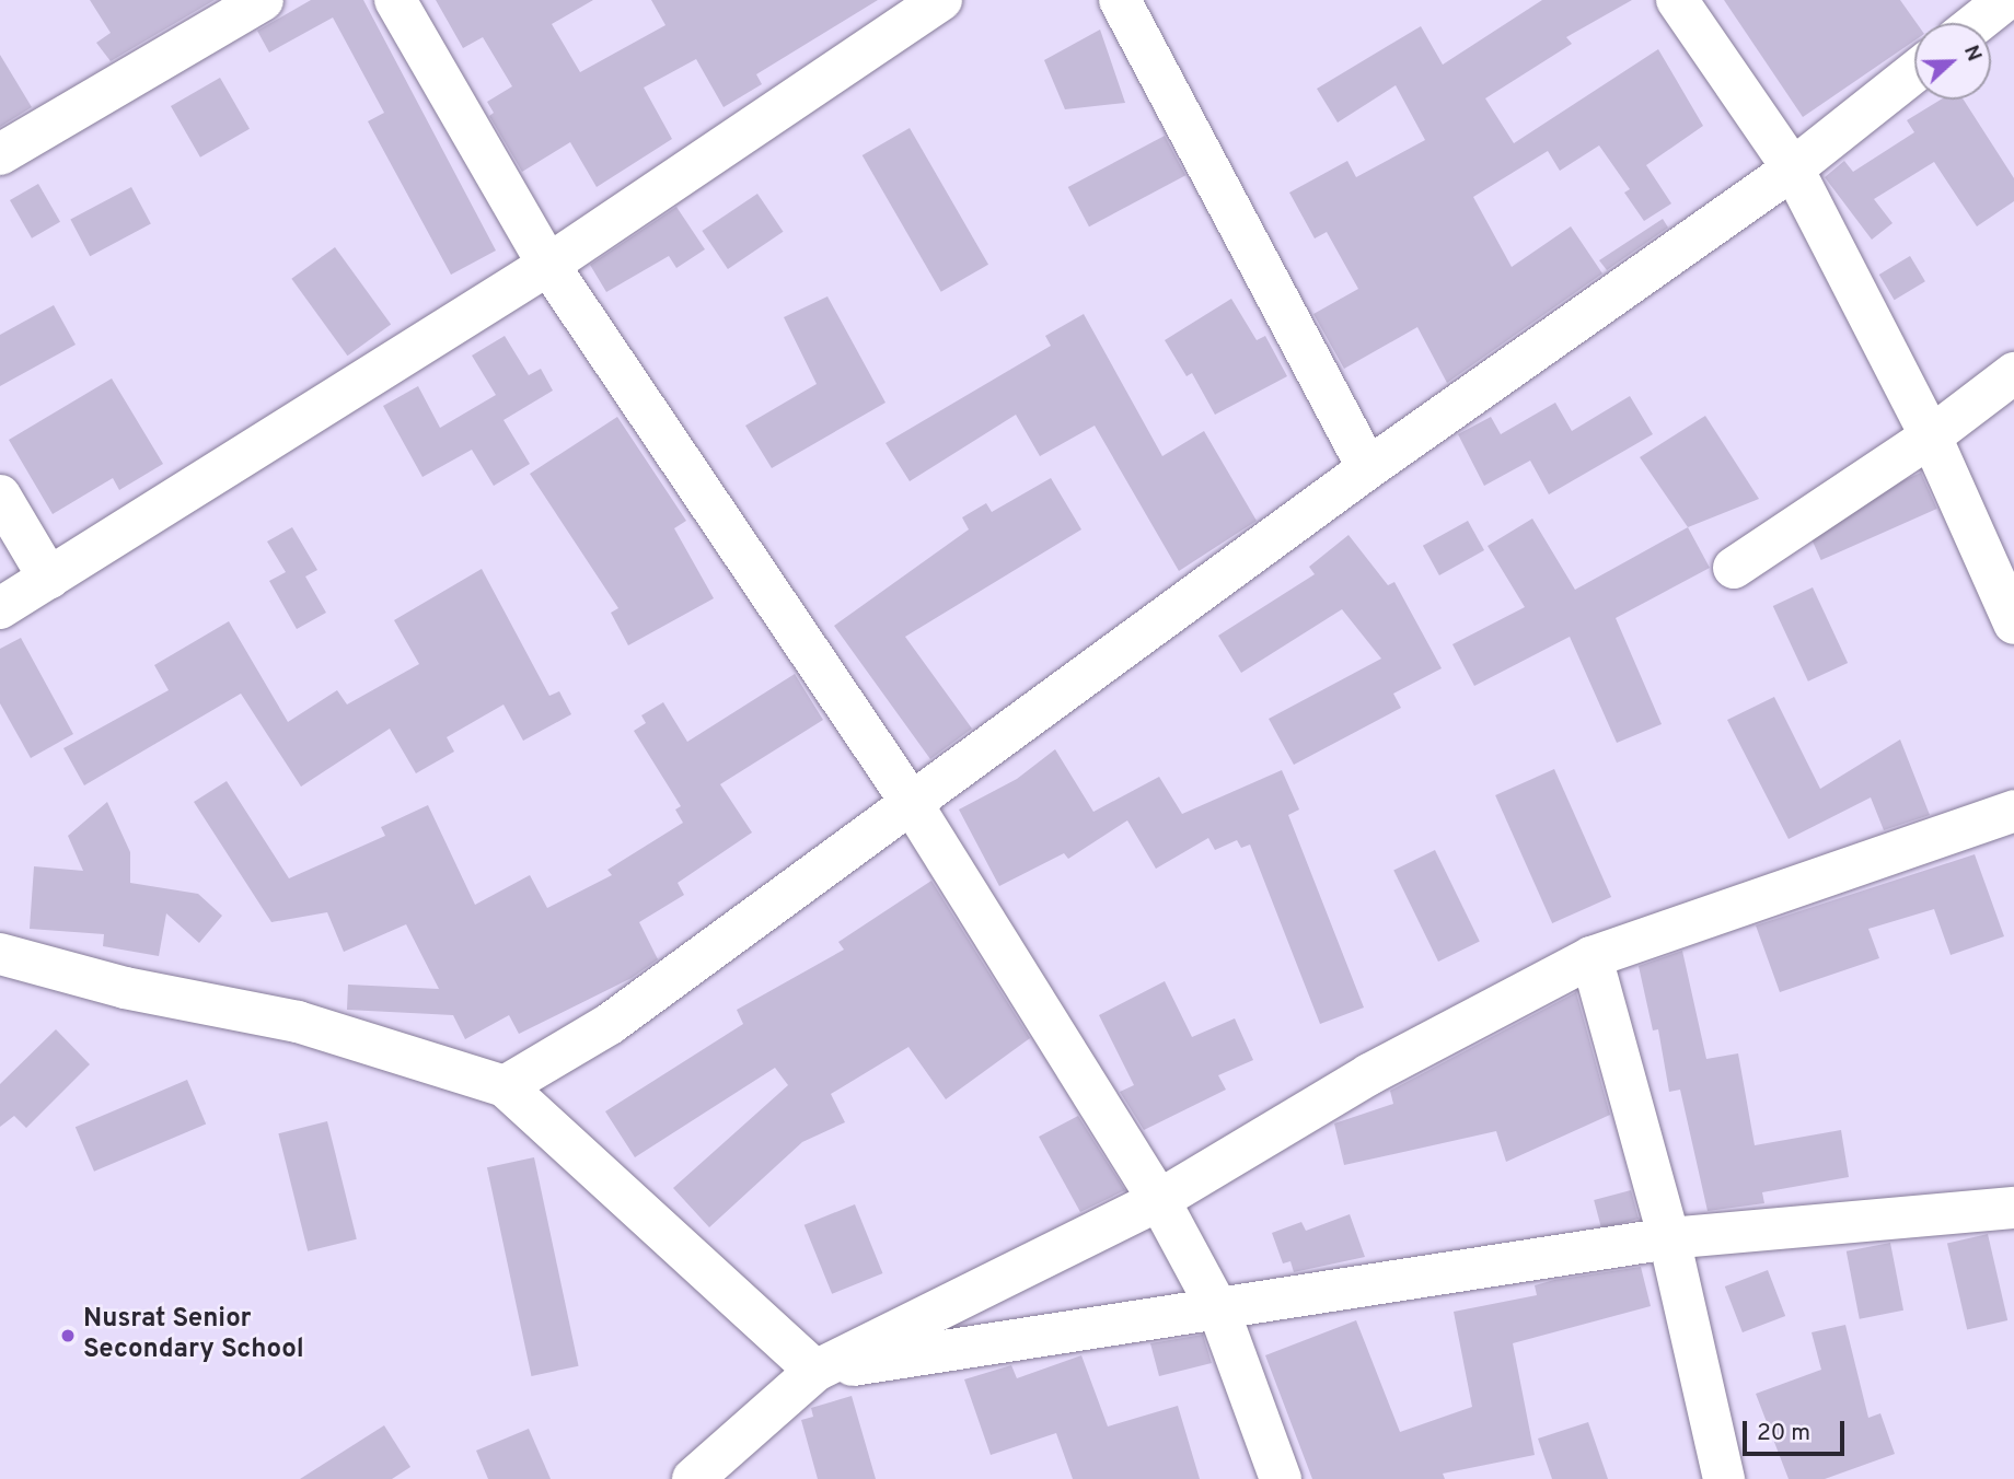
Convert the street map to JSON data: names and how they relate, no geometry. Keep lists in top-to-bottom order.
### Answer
{
  "places": ["Nusrat Senior Secondary School"],
  "scale_bar": "20 m",
  "north": "right"
}
